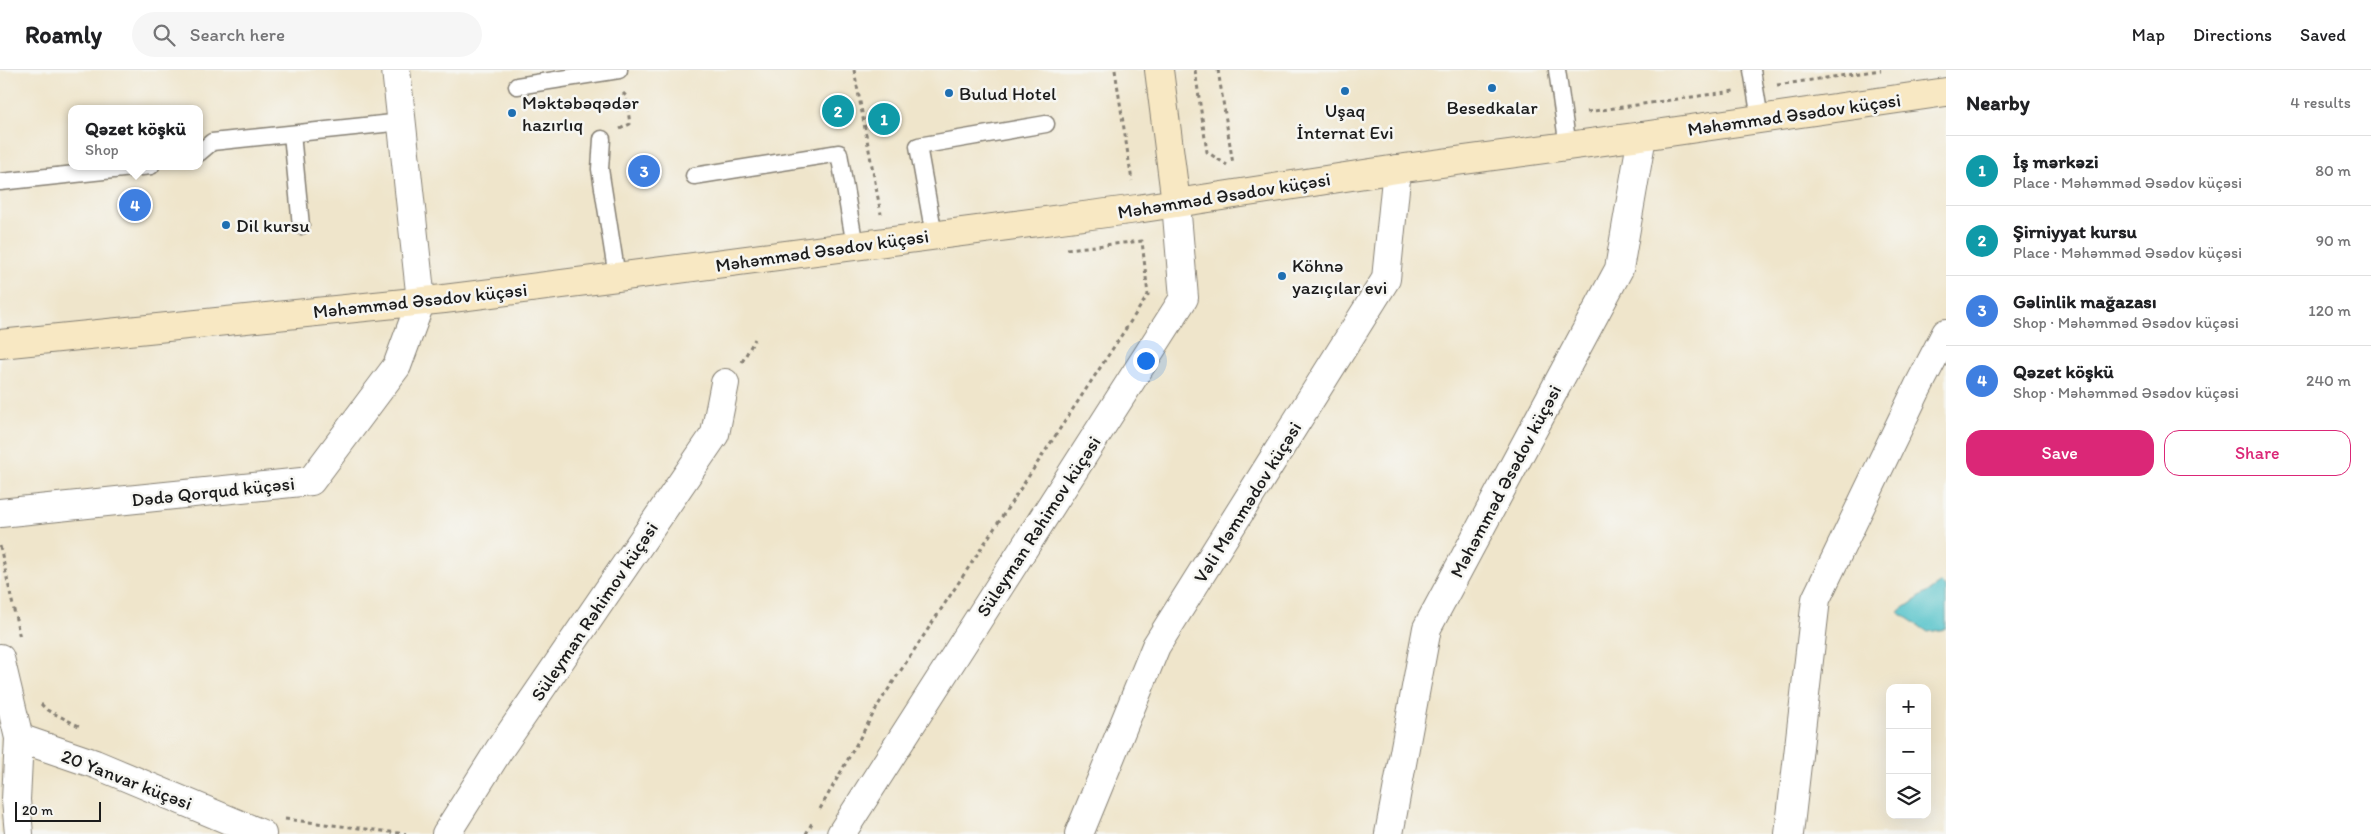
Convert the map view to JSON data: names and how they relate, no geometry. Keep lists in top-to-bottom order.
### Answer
{
  "streets": {
    "street": [
      "Məhəmməd Əsədov küçəsi",
      "Dədə Qorqud küçəsi",
      "Vəli Məmmədov küçəsi",
      "Süleyman Rəhimov küçəsi",
      "20 Yanvar küçəsi"
    ]
  },
  "crossings": [
    ["Məhəmməd Əsədov küçəsi", "Dədə Qorqud küçəsi"],
    ["Məhəmməd Əsədov küçəsi", "Vəli Məmmədov küçəsi"],
    ["Məhəmməd Əsədov küçəsi", "Süleyman Rəhimov küçəsi"]
  ],
  "places": [
    "Besedkalar",
    "Uşaq İnternat Evi",
    "Bulud Hotel",
    "Məktəbəqədər hazırlıq",
    "Dil kursu",
    "Köhnə yazıçılar evi"
  ],
  "scale_bar": "20 m",
  "page": {
    "header": "Roamly",
    "search": "Search here",
    "nav": ["Map", "Directions", "Saved"],
    "heading": ["Nearby", "4 results"],
    "pins": [
      "2",
      "1",
      "3",
      "4"
    ],
    "popup": ["Qəzet köşkü", "Shop"],
    "list": [
      {
        "mark": "1",
        "name": "İş mərkəzi",
        "note": "Place · Məhəmməd Əsədov küçəsi",
        "value": "80 m"
      },
      {
        "mark": "2",
        "name": "Şirniyyat kursu",
        "note": "Place · Məhəmməd Əsədov küçəsi",
        "value": "90 m"
      },
      {
        "mark": "3",
        "name": "Gəlinlik mağazası",
        "note": "Shop · Məhəmməd Əsədov küçəsi",
        "value": "120 m"
      },
      {
        "mark": "4",
        "name": "Qəzet köşkü",
        "note": "Shop · Məhəmməd Əsədov küçəsi",
        "value": "240 m"
      }
    ],
    "buttons": ["Save", "Share"],
    "map_buttons": ["+", "−"],
    "scale": "20 m"
  }
}
